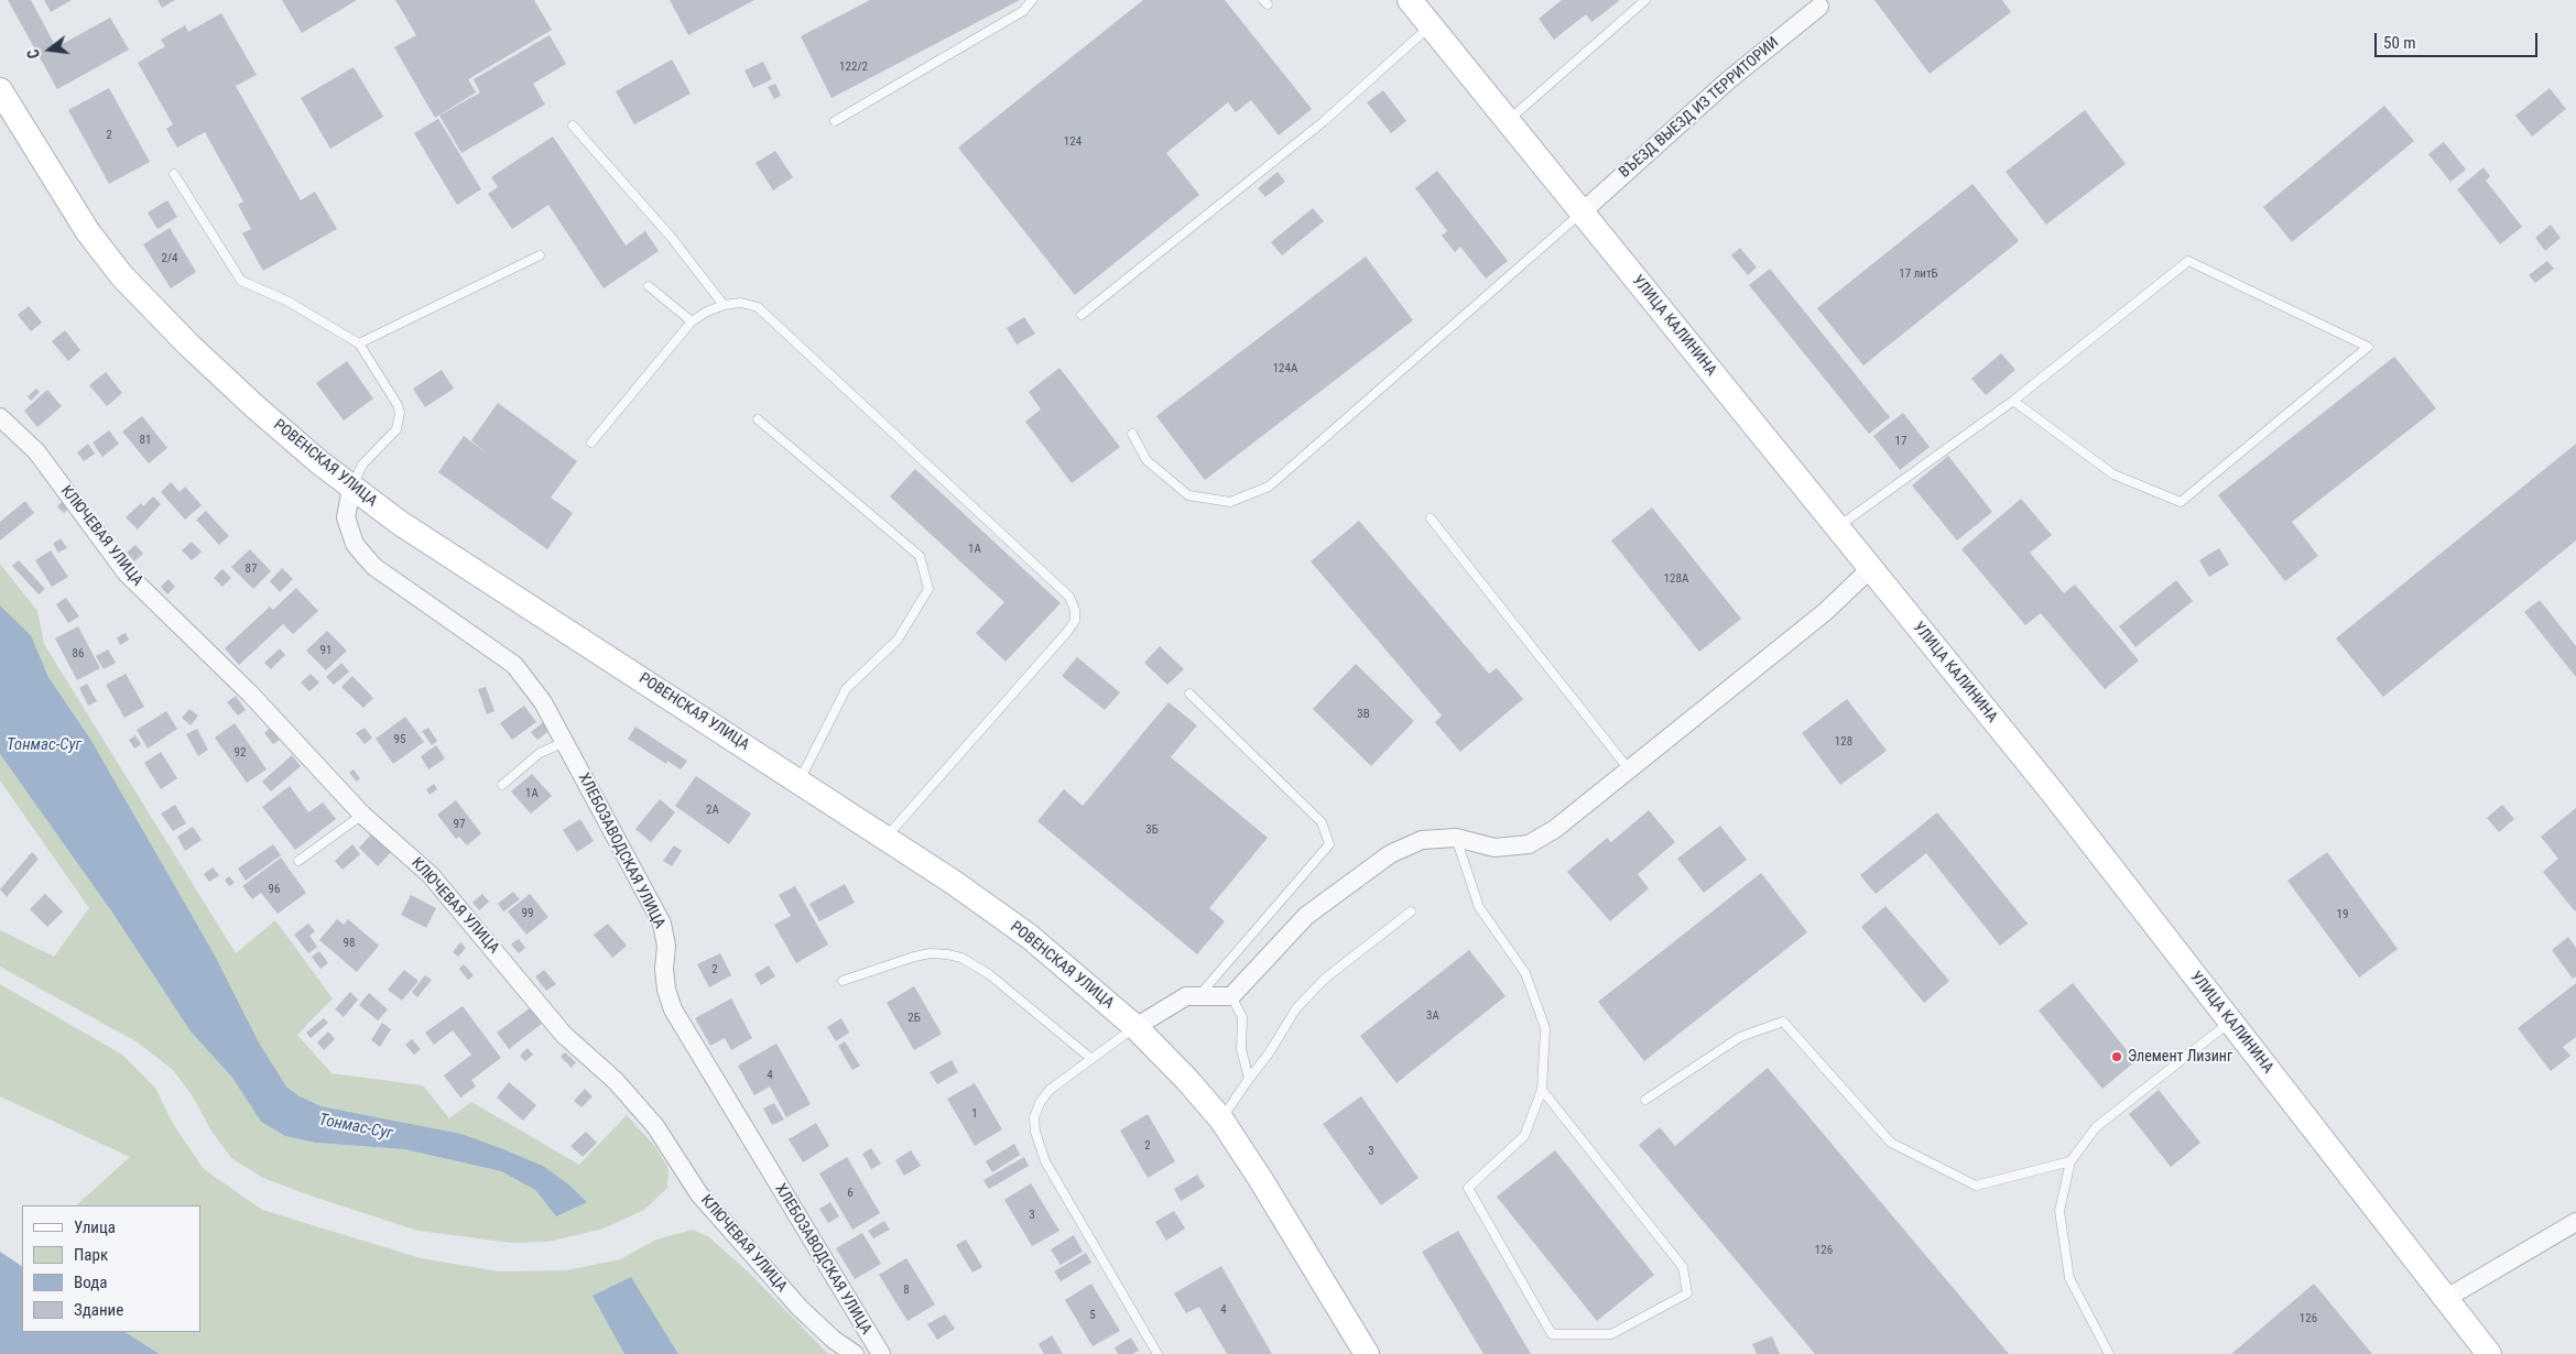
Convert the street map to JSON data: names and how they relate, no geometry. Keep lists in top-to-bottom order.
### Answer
{
  "streets": {
    "main road": ["УЛИЦА КАЛИНИНА", "РОВЕНСКАЯ УЛИЦА"],
    "street": ["ВЪЕЗД ВЫЕЗД ИЗ ТЕРРИТОРИИ", "КЛЮЧЕВАЯ УЛИЦА", "ХЛЕБОЗАВОДСКАЯ УЛИЦА"]
  },
  "crossings": [
    ["ВЪЕЗД ВЫЕЗД ИЗ ТЕРРИТОРИИ", "УЛИЦА КАЛИНИНА"],
    ["РОВЕНСКАЯ УЛИЦА", "ХЛЕБОЗАВОДСКАЯ УЛИЦА"]
  ],
  "water": ["Тонмас-Суг"],
  "places": ["Элемент Лизинг"],
  "house_numbers": [
    "122/2",
    "2",
    "124",
    "2/4",
    "17 литБ",
    "124А",
    "81",
    "17",
    "1А",
    "87",
    "128А",
    "91",
    "86",
    "3В",
    "95",
    "128",
    "92",
    "1А",
    "2А",
    "97",
    "3Б",
    "96",
    "99",
    "19",
    "98",
    "2",
    "3А",
    "2Б",
    "4",
    "1",
    "2",
    "3",
    "6",
    "3",
    "126",
    "8",
    "4",
    "5",
    "126"
  ],
  "legend": [
    "Улица",
    "Парк",
    "Вода",
    "Здание"
  ],
  "scale_bar": "50 m",
  "north": "left"
}
